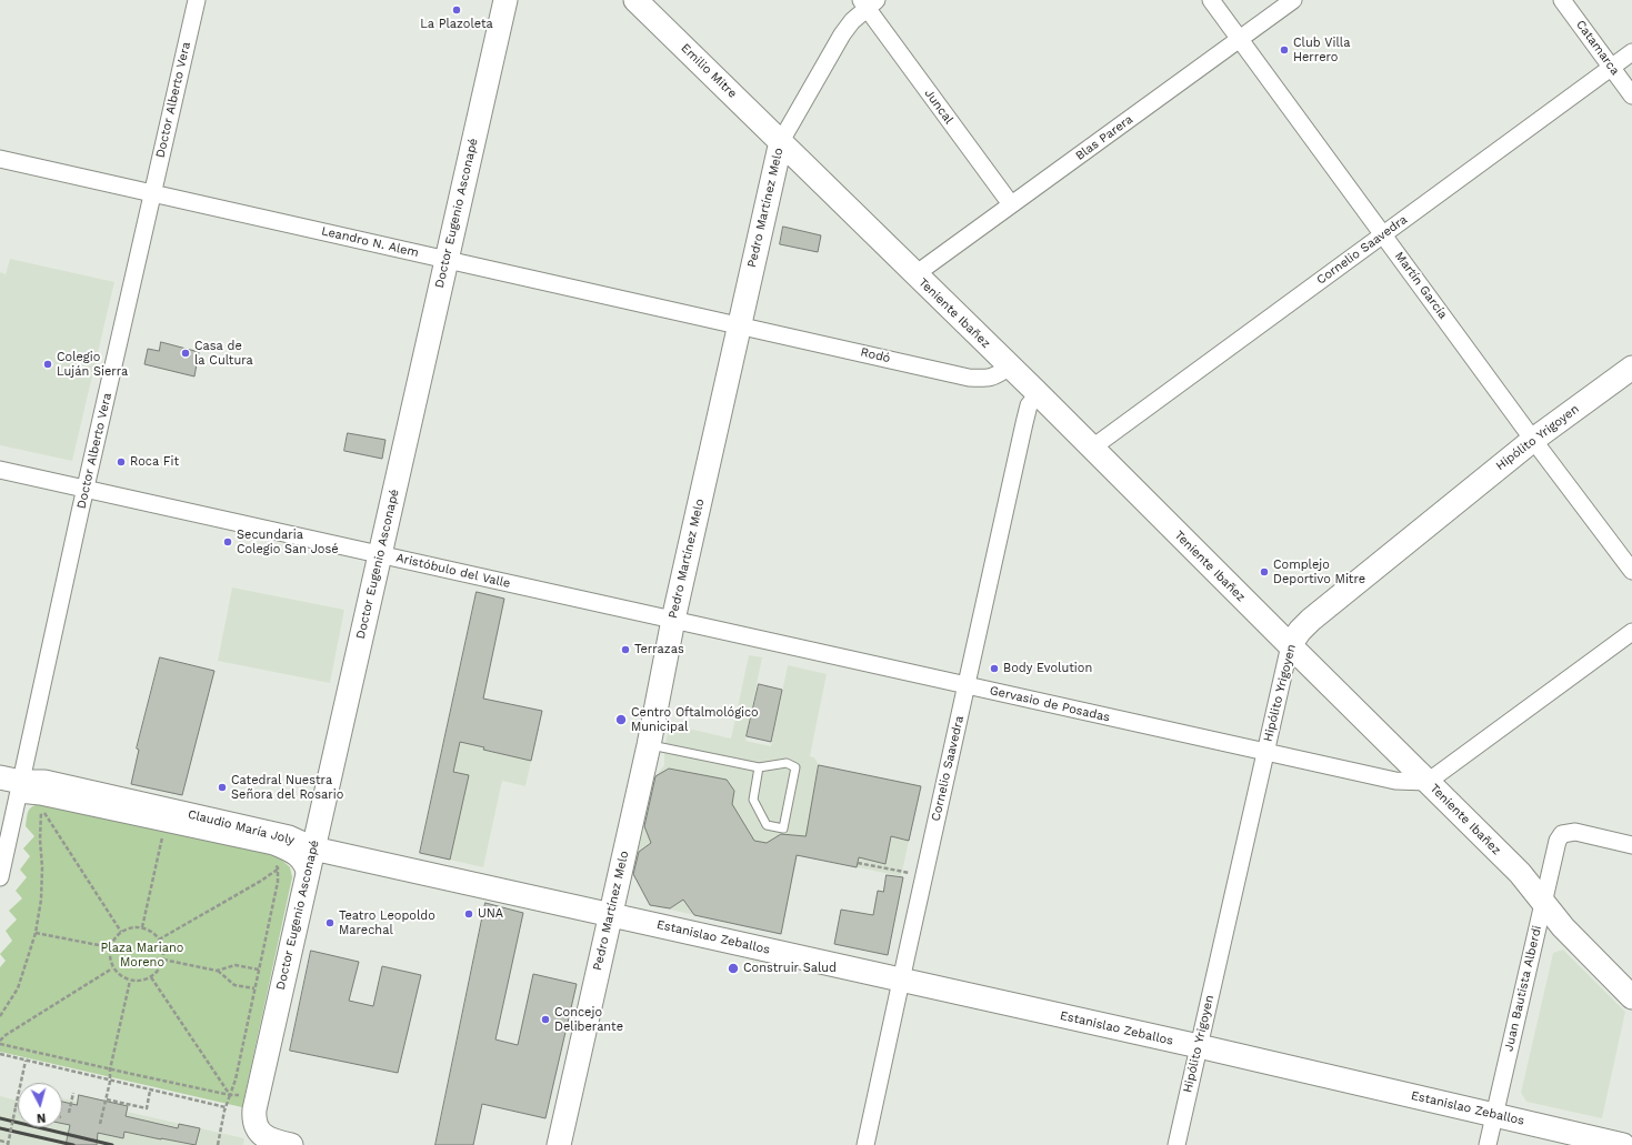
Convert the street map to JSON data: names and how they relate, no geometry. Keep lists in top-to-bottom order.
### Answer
{
  "streets": {
    "street": [
      "Catamarca",
      "Emilio Mitre",
      "Doctor Alberto Vera",
      "Juncal",
      "Blas Parera",
      "Pedro Martínez Melo",
      "Doctor Eugenio Asconapé",
      "Leandro N. Alem",
      "Cornelio Saavedra",
      "Martín García",
      "Teniente Ibañez",
      "Rodó",
      "Hipólito Yrigoyen",
      "Aristóbulo del Valle",
      "Gervasio de Posadas",
      "Claudio María Joly",
      "Estanislao Zeballos",
      "Juan Bautista Alberdi"
    ]
  },
  "crossings": [
    ["Catamarca", "Cornelio Saavedra"],
    ["Emilio Mitre", "Pedro Martínez Melo"],
    ["Emilio Mitre", "Teniente Ibañez"],
    ["Doctor Alberto Vera", "Leandro N. Alem"],
    ["Doctor Alberto Vera", "Aristóbulo del Valle"],
    ["Doctor Alberto Vera", "Claudio María Joly"],
    ["Juncal", "Blas Parera"],
    ["Juncal", "Pedro Martínez Melo"],
    ["Blas Parera", "Martín García"],
    ["Blas Parera", "Teniente Ibañez"],
    ["Pedro Martínez Melo", "Leandro N. Alem"],
    ["Pedro Martínez Melo", "Teniente Ibañez"],
    ["Pedro Martínez Melo", "Rodó"],
    ["Pedro Martínez Melo", "Aristóbulo del Valle"],
    ["Pedro Martínez Melo", "Gervasio de Posadas"],
    ["Pedro Martínez Melo", "Claudio María Joly"],
    ["Pedro Martínez Melo", "Estanislao Zeballos"],
    ["Doctor Eugenio Asconapé", "Leandro N. Alem"],
    ["Doctor Eugenio Asconapé", "Aristóbulo del Valle"],
    ["Doctor Eugenio Asconapé", "Claudio María Joly"],
    ["Leandro N. Alem", "Rodó"],
    ["Cornelio Saavedra", "Martín García"],
    ["Cornelio Saavedra", "Teniente Ibañez"],
    ["Cornelio Saavedra", "Gervasio de Posadas"],
    ["Cornelio Saavedra", "Estanislao Zeballos"],
    ["Martín García", "Hipólito Yrigoyen"],
    ["Teniente Ibañez", "Rodó"],
    ["Teniente Ibañez", "Hipólito Yrigoyen"],
    ["Teniente Ibañez", "Gervasio de Posadas"],
    ["Teniente Ibañez", "Juan Bautista Alberdi"],
    ["Hipólito Yrigoyen", "Gervasio de Posadas"],
    ["Hipólito Yrigoyen", "Estanislao Zeballos"],
    ["Aristóbulo del Valle", "Gervasio de Posadas"],
    ["Claudio María Joly", "Estanislao Zeballos"],
    ["Estanislao Zeballos", "Juan Bautista Alberdi"]
  ],
  "parks": ["Plaza Mariano Moreno"],
  "places": [
    "La Plazoleta",
    "Club Villa Herrero",
    "Casa de la Cultura",
    "Colegio Luján Sierra",
    "Roca Fit",
    "Secundaria Colegio San José",
    "Complejo Deportivo Mitre",
    "Terrazas",
    "Body Evolution",
    "Centro Oftalmológico Municipal",
    "Catedral Nuestra Señora del Rosario",
    "UNA",
    "Teatro Leopoldo Marechal",
    "Construir Salud",
    "Concejo Deliberante"
  ],
  "north": "bottom"
}
